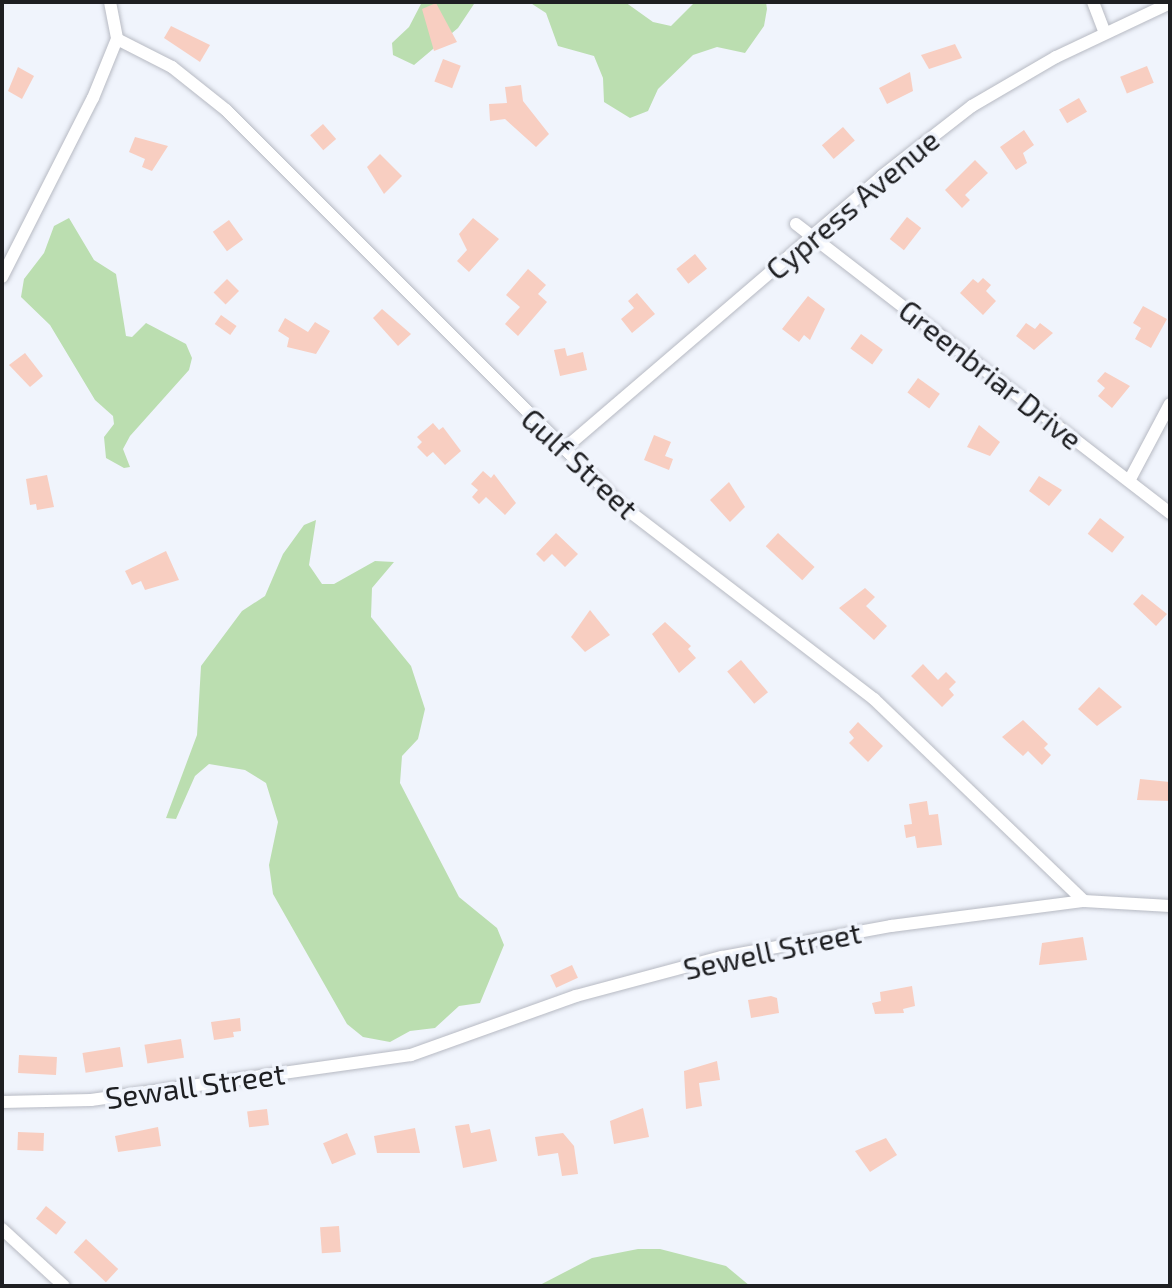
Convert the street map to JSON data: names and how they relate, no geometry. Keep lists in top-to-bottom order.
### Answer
{
  "streets": {
    "street": [
      "Cypress Avenue",
      "Greenbriar Drive",
      "Gulf Street",
      "Sewell Street",
      "Sewall Street"
    ]
  },
  "crossings": [
    ["Cypress Avenue", "Greenbriar Drive"],
    ["Cypress Avenue", "Gulf Street"],
    ["Gulf Street", "Sewell Street"],
    ["Sewell Street", "Sewall Street"]
  ]
}
